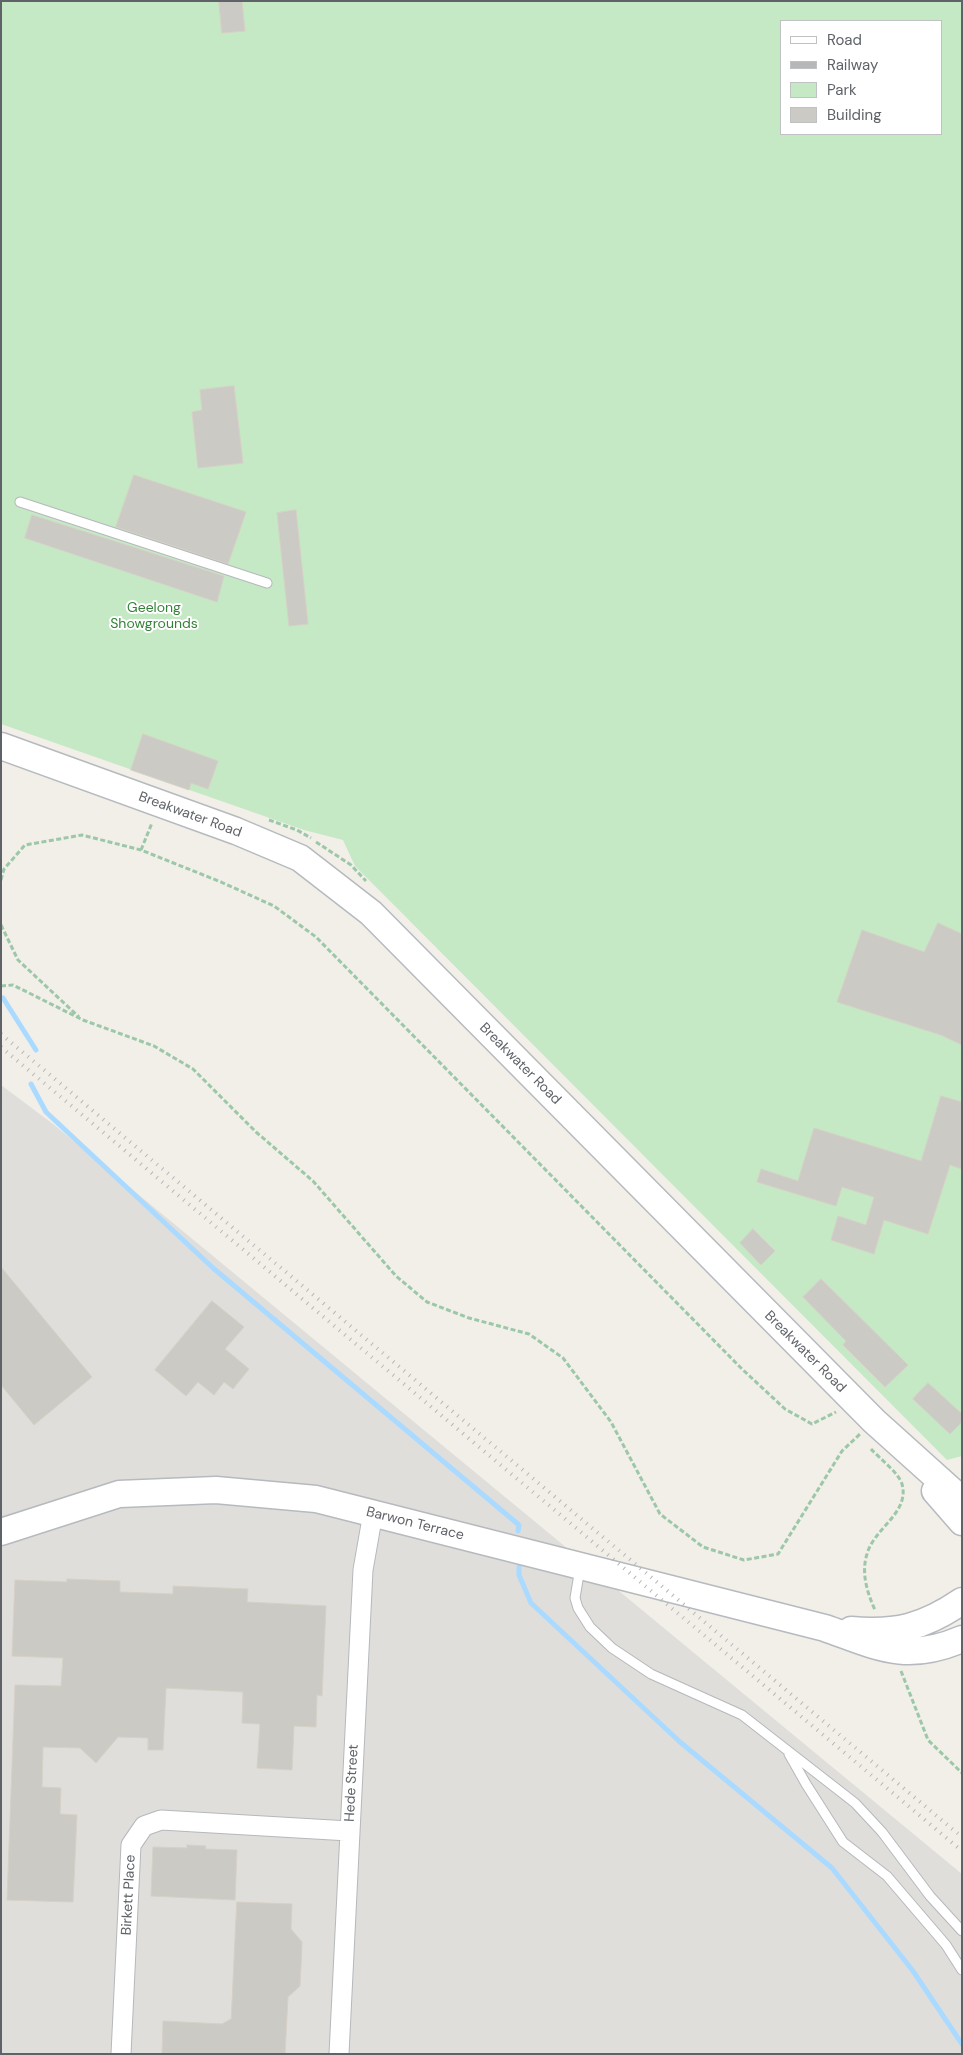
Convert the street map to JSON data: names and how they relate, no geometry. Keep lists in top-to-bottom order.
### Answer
{
  "streets": {
    "street": [
      "Breakwater Road",
      "Barwon Terrace",
      "Hede Street",
      "Birkett Place"
    ]
  },
  "crossings": [
    ["Barwon Terrace", "Hede Street"],
    ["Hede Street", "Birkett Place"]
  ],
  "parks": ["Geelong Showgrounds"],
  "legend": [
    "Road",
    "Railway",
    "Park",
    "Building"
  ]
}
